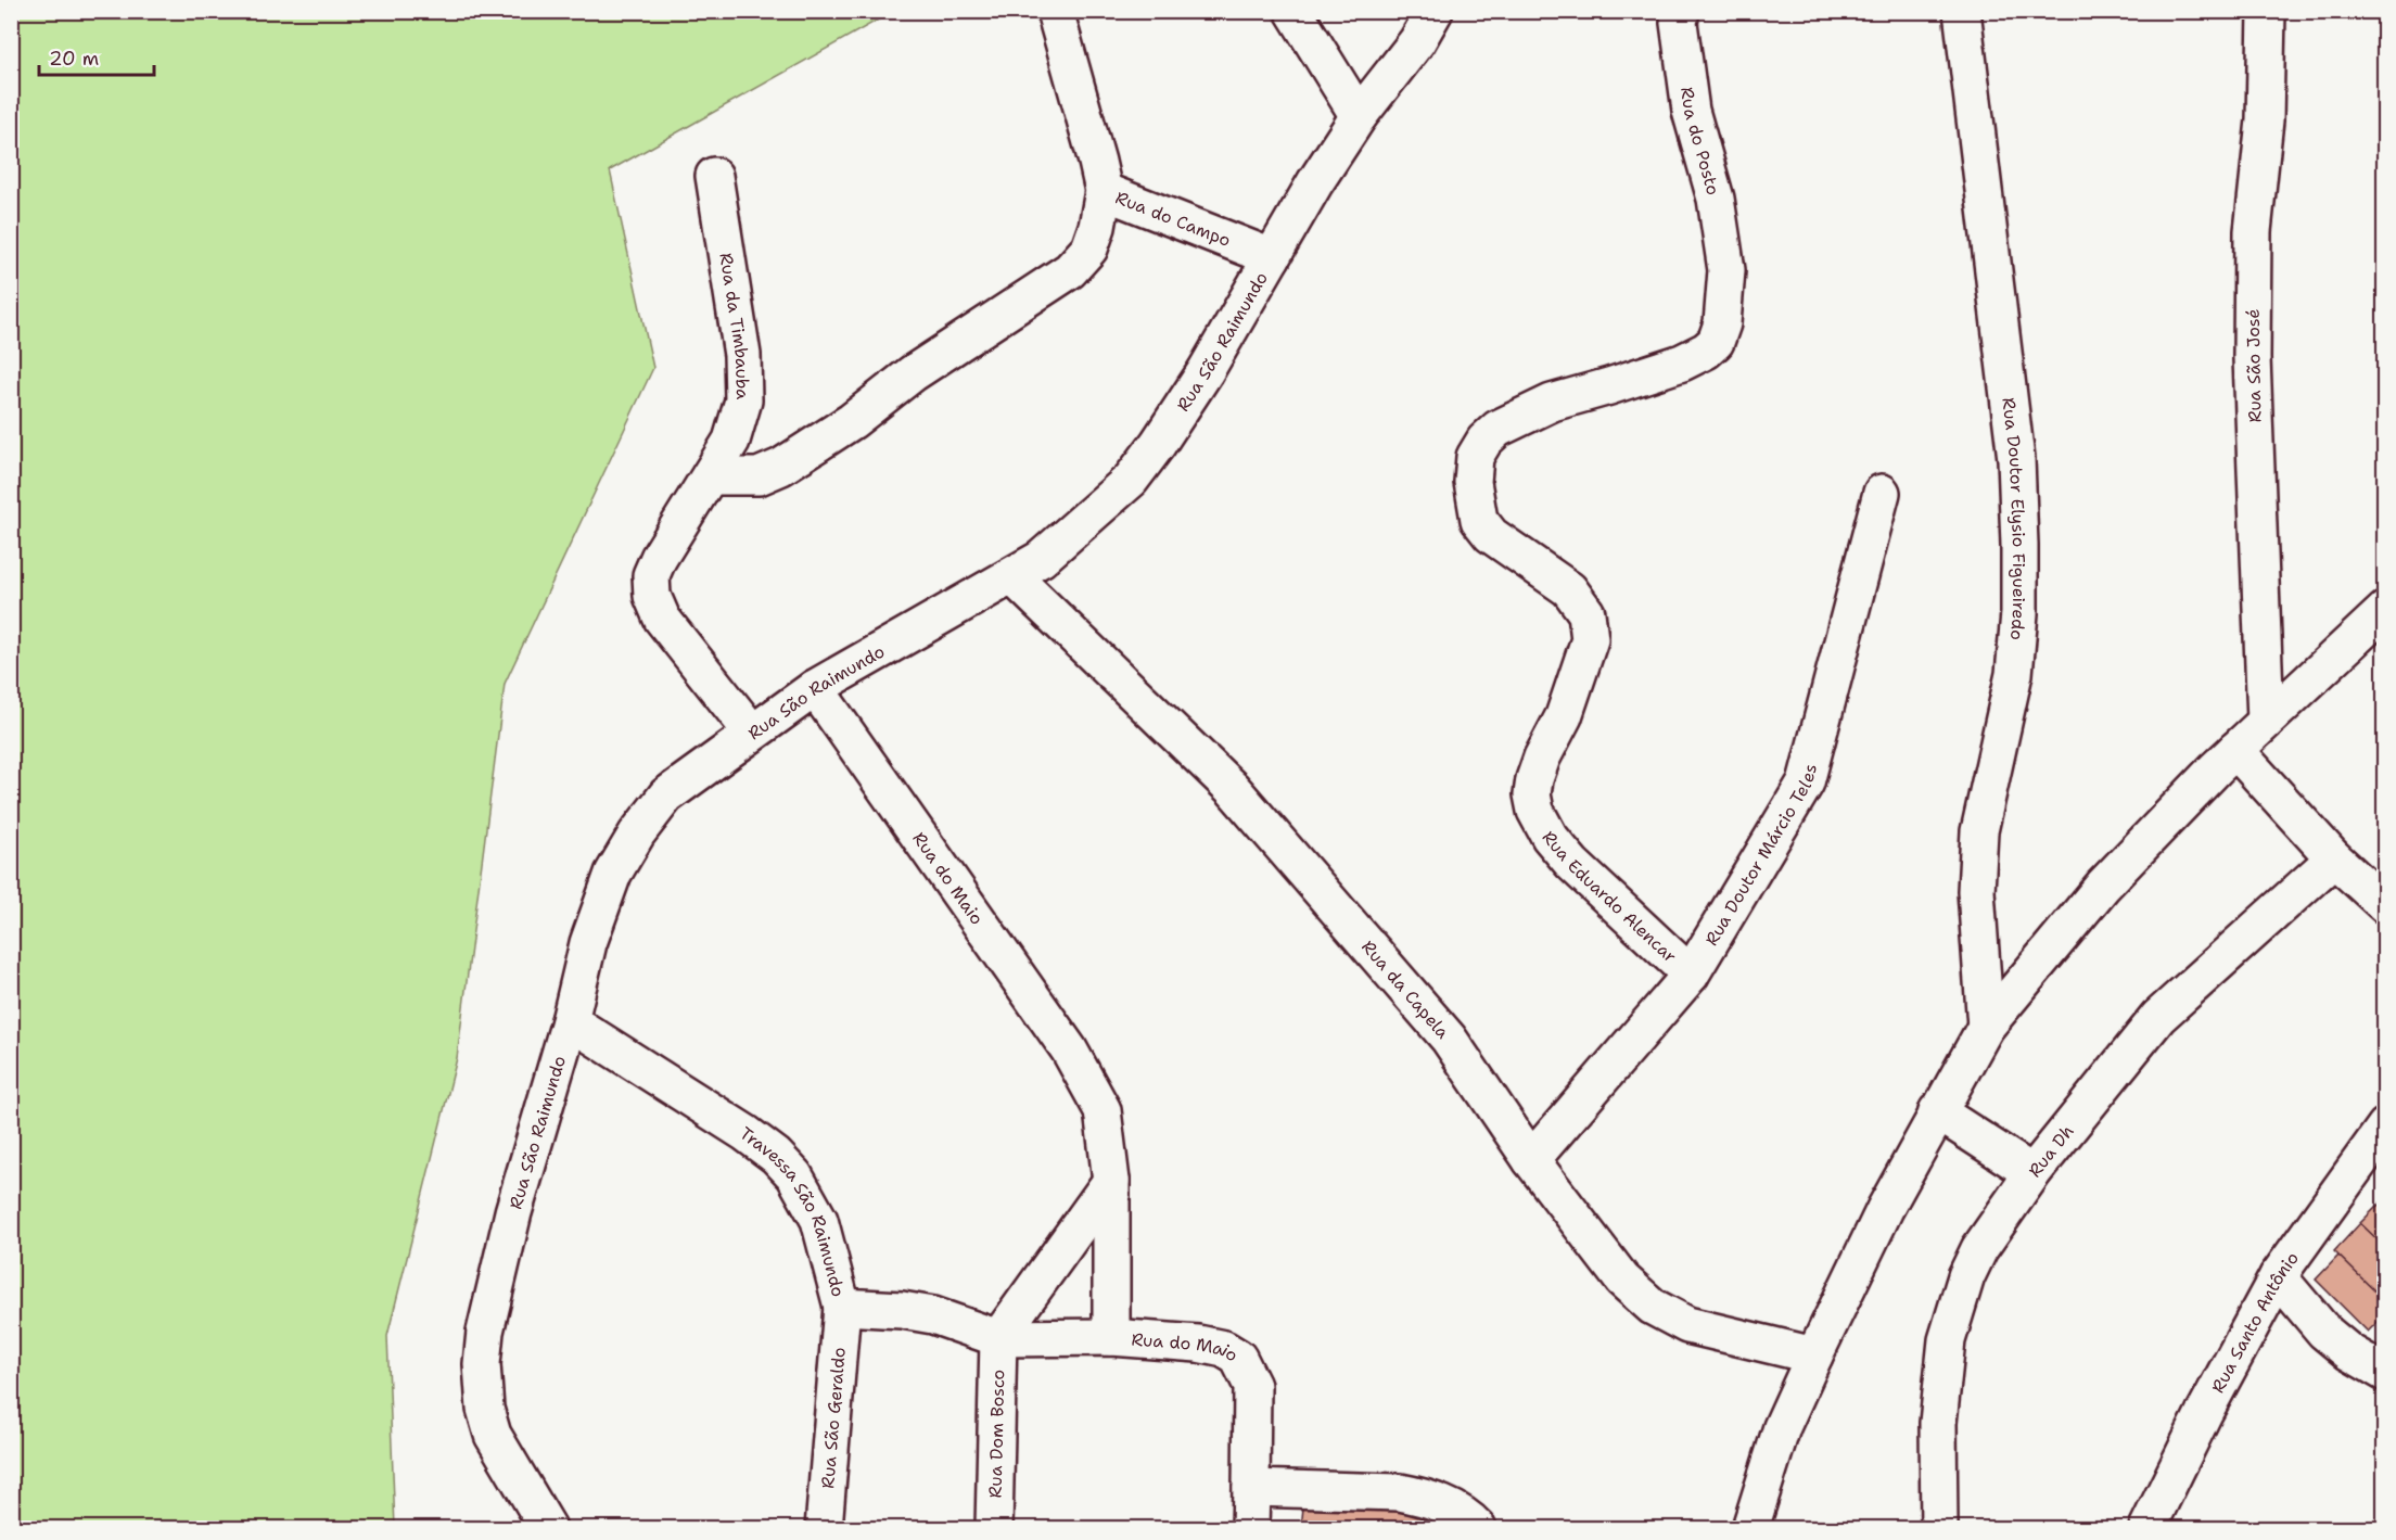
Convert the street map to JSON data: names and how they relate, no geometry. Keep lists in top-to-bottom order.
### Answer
{
  "streets": {
    "street": [
      "Rua do Posto",
      "Rua do Campo",
      "Rua da Timbauba",
      "Rua São Raimundo",
      "Rua São José",
      "Rua Doutor Elysio Figueiredo",
      "Rua Doutor Márcio Teles",
      "Rua do Maio",
      "Rua Eduardo Alencar",
      "Rua da Capela",
      "Rua Dh",
      "Travessa São Raimundo",
      "Rua Santo Antônio",
      "Rua São Geraldo",
      "Rua Dom Bosco"
    ]
  },
  "crossings": [
    ["Rua do Posto", "Rua Eduardo Alencar"],
    ["Rua do Campo", "Rua São Raimundo"],
    ["Rua da Timbauba", "Rua São Raimundo"],
    ["Rua São Raimundo", "Rua do Maio"],
    ["Rua São Raimundo", "Rua da Capela"],
    ["Rua São Raimundo", "Travessa São Raimundo"],
    ["Rua Doutor Márcio Teles", "Rua Eduardo Alencar"],
    ["Rua Doutor Márcio Teles", "Rua da Capela"],
    ["Rua do Maio", "Travessa São Raimundo"],
    ["Travessa São Raimundo", "Rua São Geraldo"],
    ["Travessa São Raimundo", "Rua Dom Bosco"]
  ],
  "scale_bar": "20 m"
}
